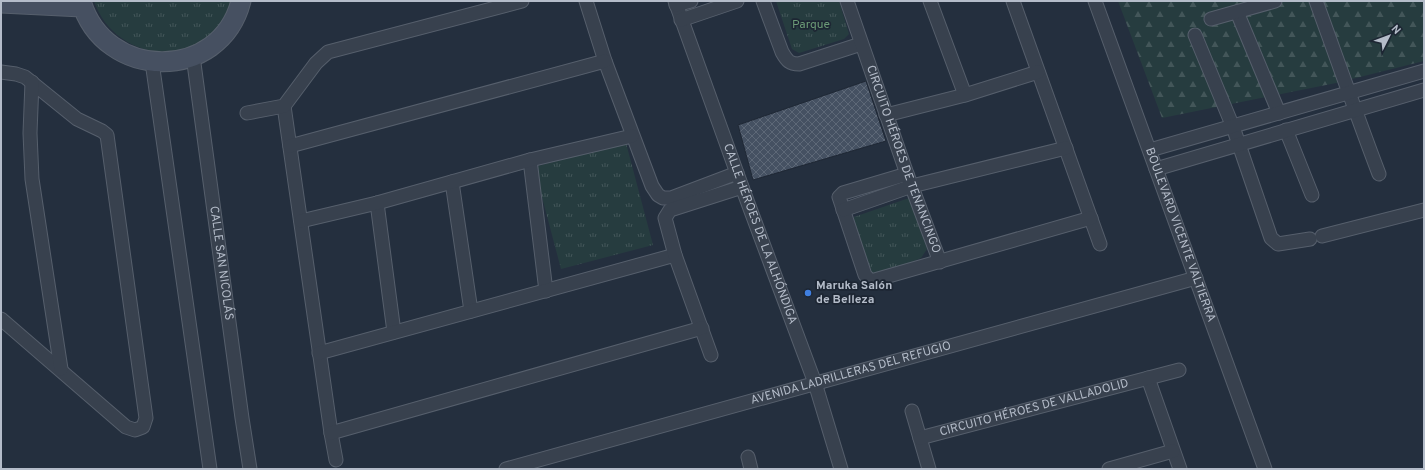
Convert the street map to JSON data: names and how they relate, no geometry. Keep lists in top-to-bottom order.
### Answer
{
  "streets": {
    "street": [
      "CIRCUITO HÉROES DE TENANCINGO",
      "CALLE HÉROES DE LA ALHÓNDIGA",
      "BOULEVARD VICENTE VALTIERRA",
      "CALLE SAN NICOLÁS",
      "AVENIDA LADRILLERAS DEL REFUGIO",
      "CIRCUITO HÉROES DE VALLADOLID"
    ]
  },
  "crossings": [
    ["CALLE HÉROES DE LA ALHÓNDIGA", "AVENIDA LADRILLERAS DEL REFUGIO"],
    ["BOULEVARD VICENTE VALTIERRA", "AVENIDA LADRILLERAS DEL REFUGIO"]
  ],
  "parks": ["Parque"],
  "places": ["Maruka Salón de Belleza"],
  "north": "top right"
}
